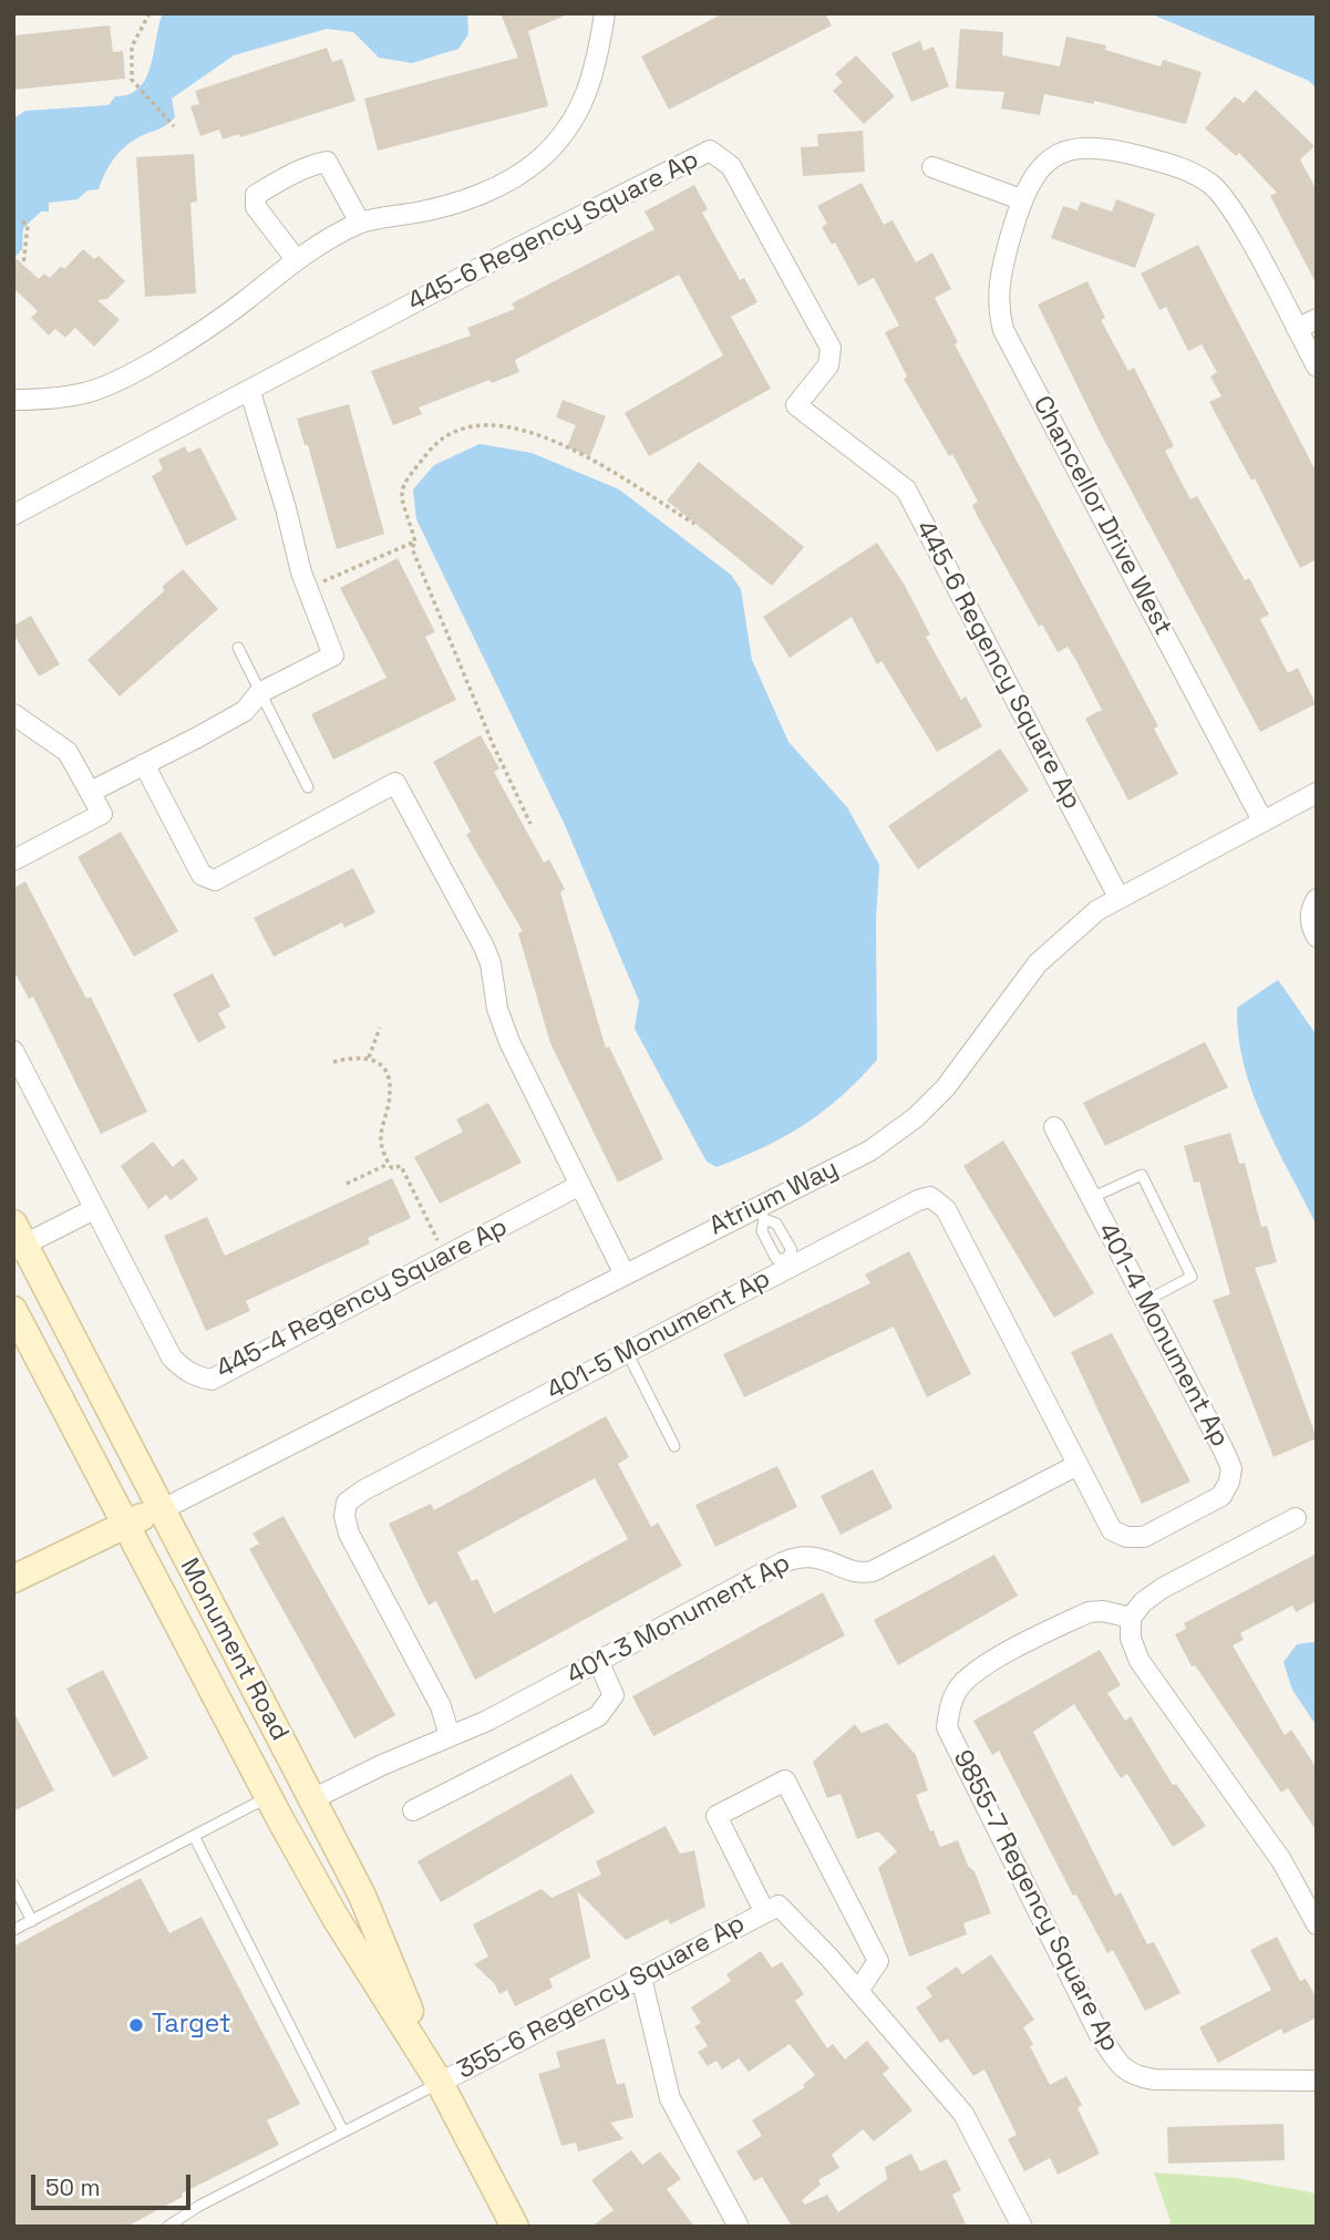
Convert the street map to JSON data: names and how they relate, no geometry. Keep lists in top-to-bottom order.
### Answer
{
  "streets": {
    "main road": ["Monument Road"],
    "street": [
      "445-6 Regency Square Ap",
      "Chancellor Drive West",
      "Atrium Way",
      "445-4 Regency Square Ap",
      "401-5 Monument Ap",
      "401-4 Monument Ap",
      "401-3 Monument Ap",
      "9855-7 Regency Square Ap",
      "355-6 Regency Square Ap"
    ]
  },
  "crossings": [
    ["445-6 Regency Square Ap", "Atrium Way"],
    ["Chancellor Drive West", "Atrium Way"],
    ["Atrium Way", "Monument Road"],
    ["401-5 Monument Ap", "401-4 Monument Ap"],
    ["401-5 Monument Ap", "401-3 Monument Ap"],
    ["401-4 Monument Ap", "401-3 Monument Ap"],
    ["401-3 Monument Ap", "Monument Road"],
    ["Monument Road", "355-6 Regency Square Ap"]
  ],
  "places": ["Target"],
  "scale_bar": "50 m"
}
